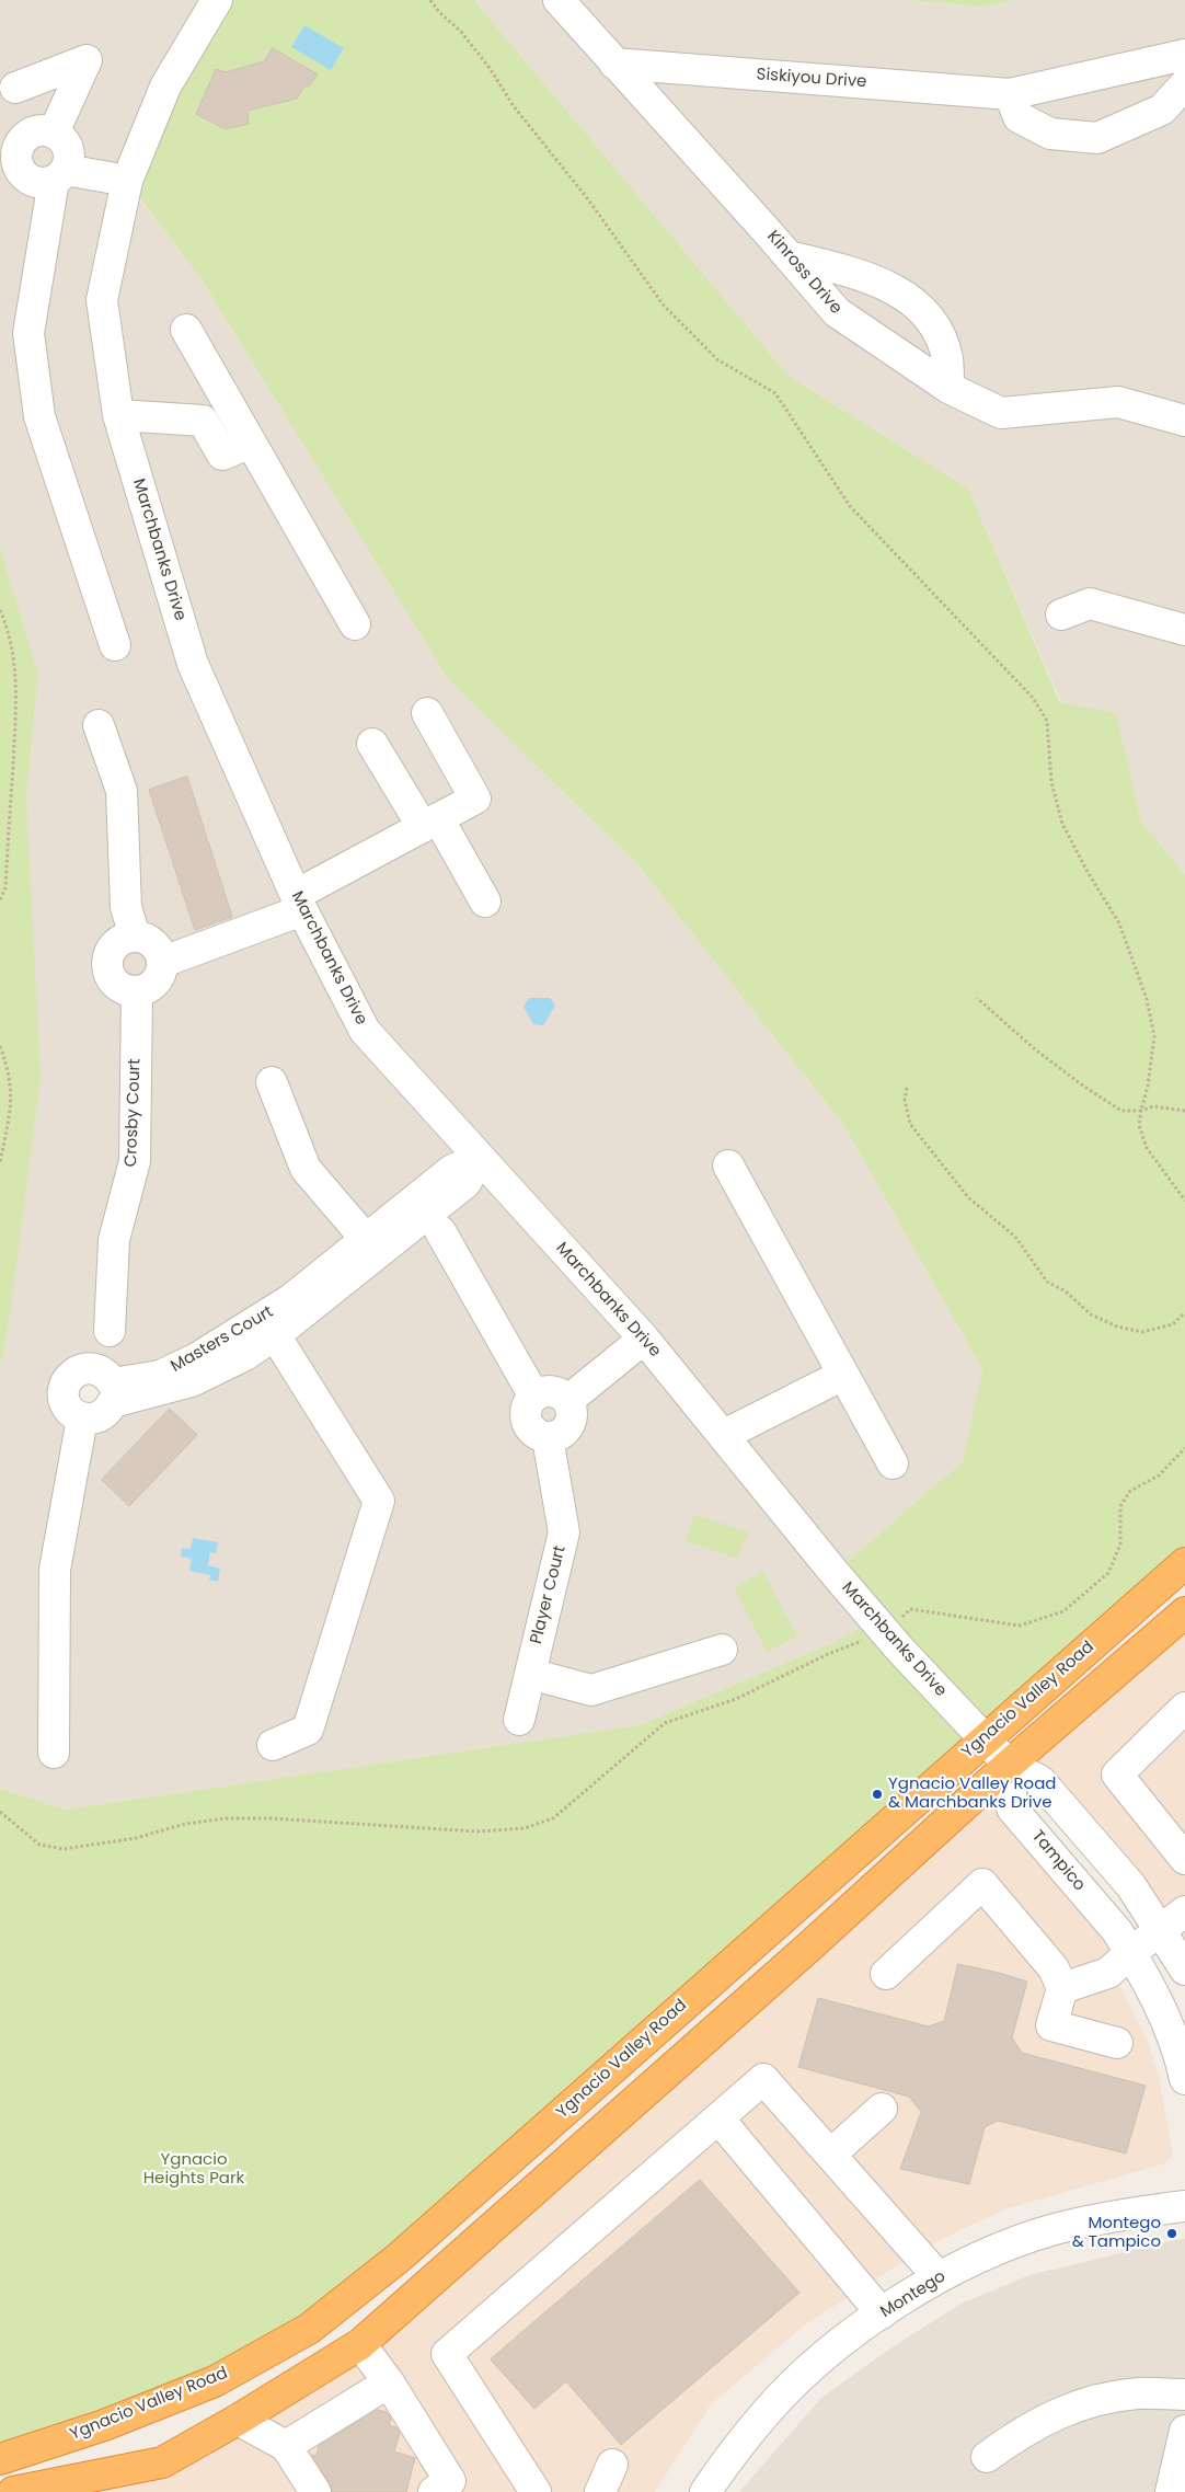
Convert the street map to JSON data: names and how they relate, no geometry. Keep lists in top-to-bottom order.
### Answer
{
  "streets": {
    "highway": ["Ygnacio Valley Road"],
    "street": [
      "Siskiyou Drive",
      "Kinross Drive",
      "Marchbanks Drive",
      "Crosby Court",
      "Masters Court",
      "Player Court",
      "Tampico",
      "Montego"
    ]
  },
  "crossings": [
    ["Siskiyou Drive", "Kinross Drive"],
    ["Marchbanks Drive", "Masters Court"],
    ["Marchbanks Drive", "Ygnacio Valley Road"],
    ["Marchbanks Drive", "Tampico"]
  ],
  "parks": ["Ygnacio Heights Park"],
  "places": ["Ygnacio Valley Road & Marchbanks Drive", "Montego & Tampico"]
}
